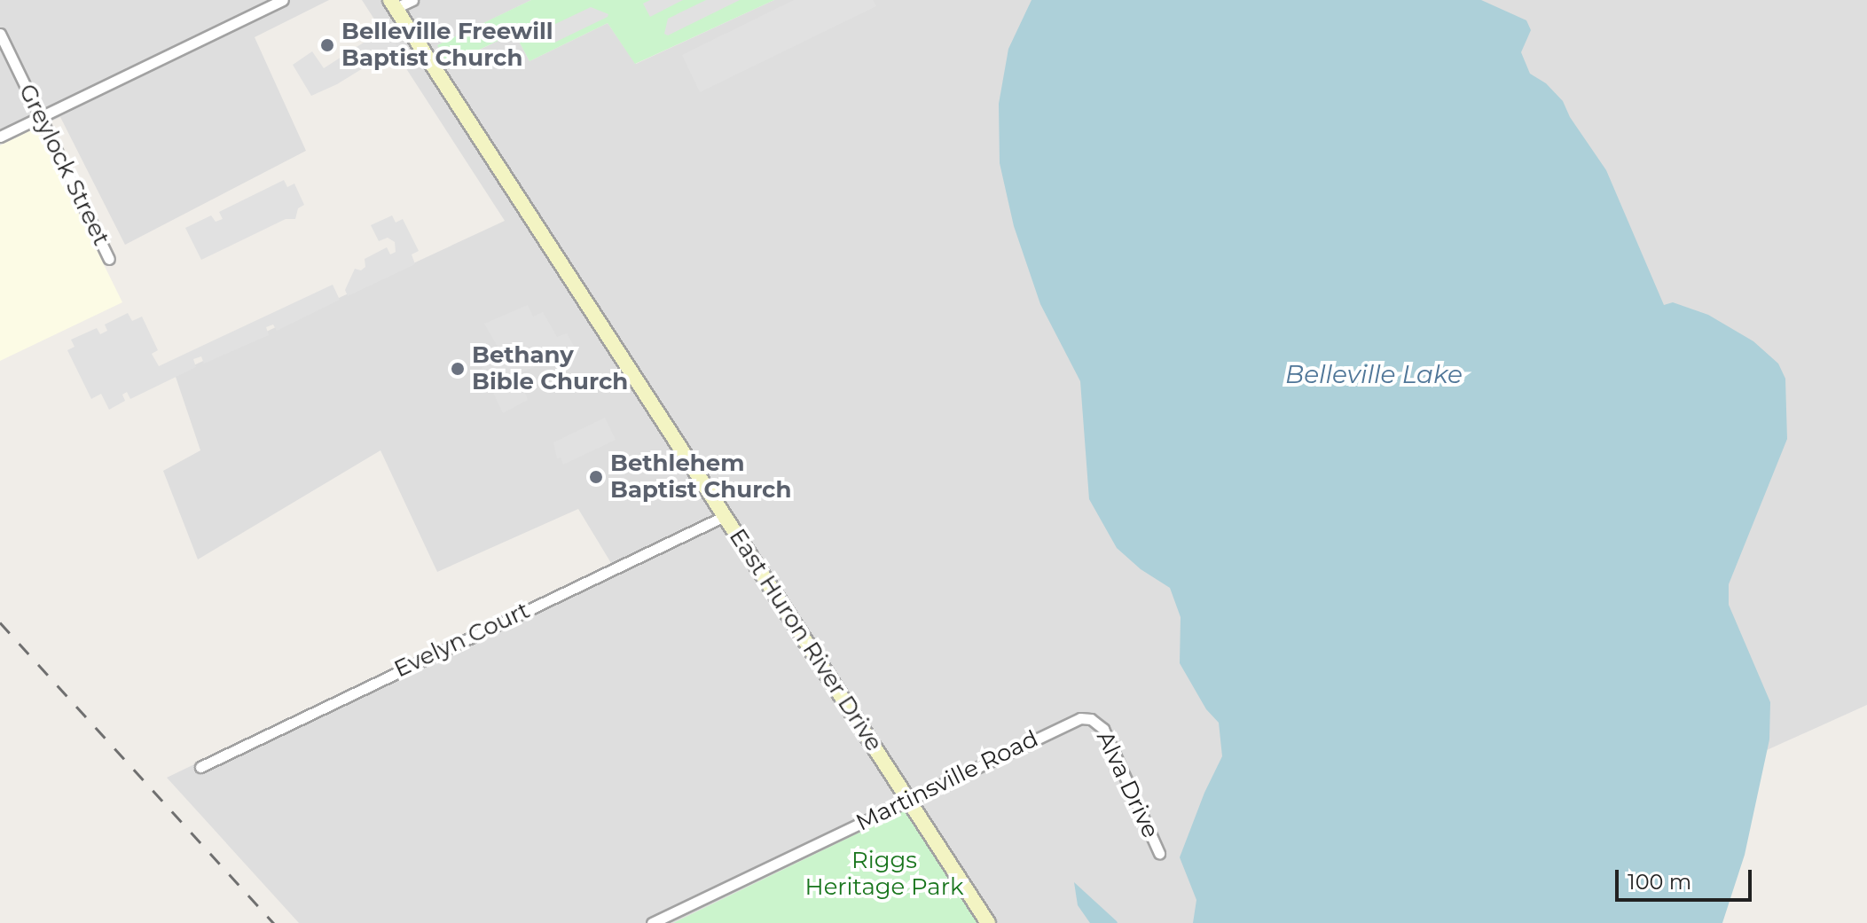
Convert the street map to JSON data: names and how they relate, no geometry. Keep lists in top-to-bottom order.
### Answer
{
  "streets": {
    "main road": ["East Huron River Drive"],
    "street": [
      "Greylock Street",
      "Evelyn Court",
      "Martinsville Road",
      "Alva Drive"
    ]
  },
  "crossings": [
    ["Evelyn Court", "East Huron River Drive"],
    ["East Huron River Drive", "Martinsville Road"],
    ["Martinsville Road", "Alva Drive"]
  ],
  "water": ["Belleville Lake"],
  "parks": ["Riggs Heritage Park"],
  "places": ["Belleville Freewill Baptist Church", "Bethany Bible Church", "Bethlehem Baptist Church"],
  "scale_bar": "100 m"
}
